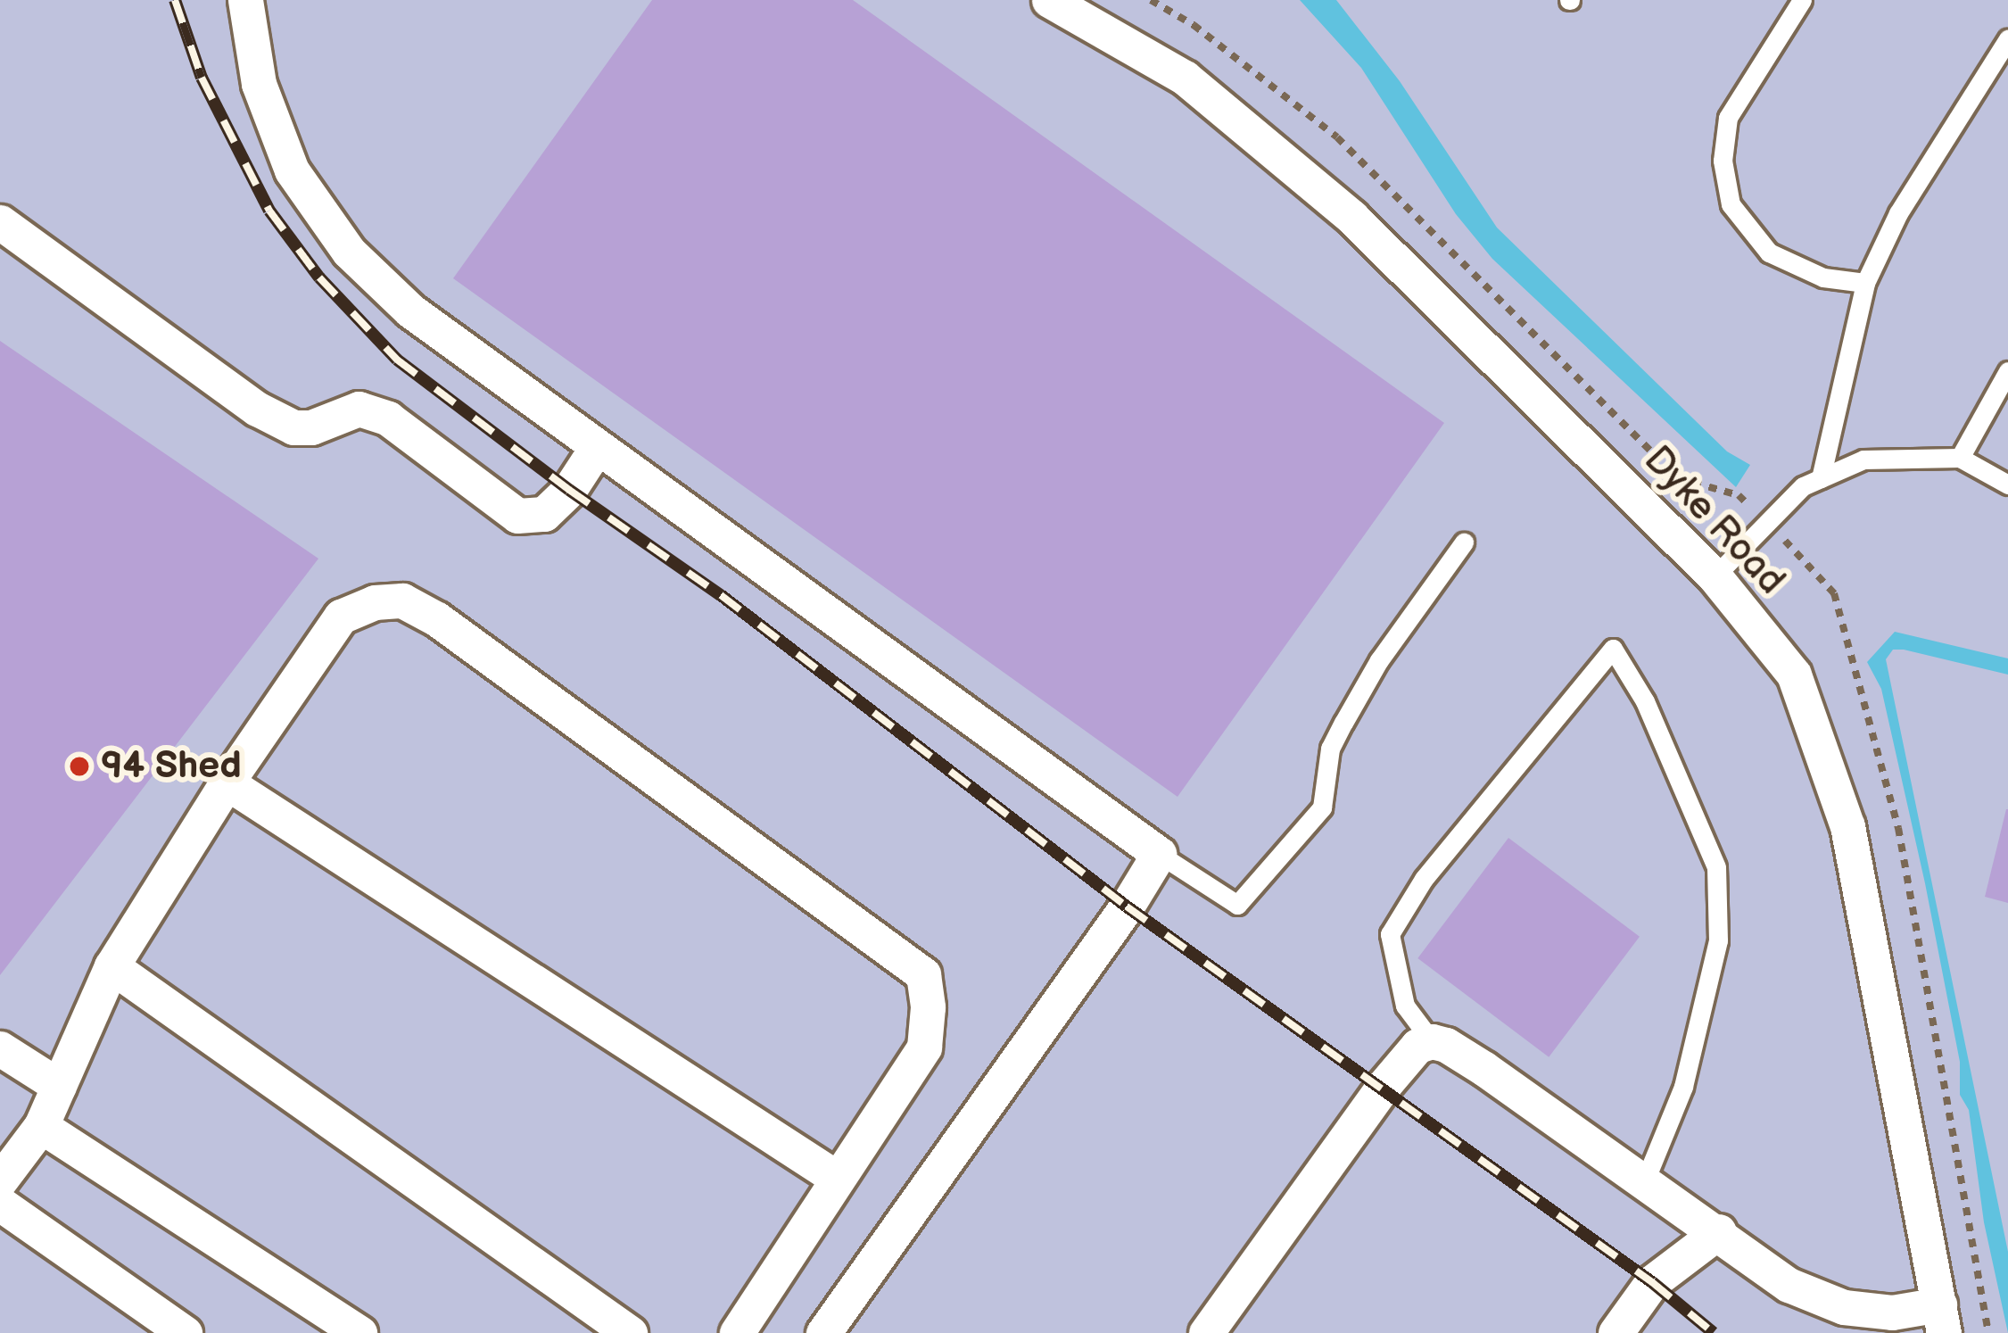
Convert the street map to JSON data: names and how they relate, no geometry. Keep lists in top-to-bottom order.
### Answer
{
  "streets": {
    "street": ["Dyke Road"]
  },
  "places": ["94 Shed"]
}
